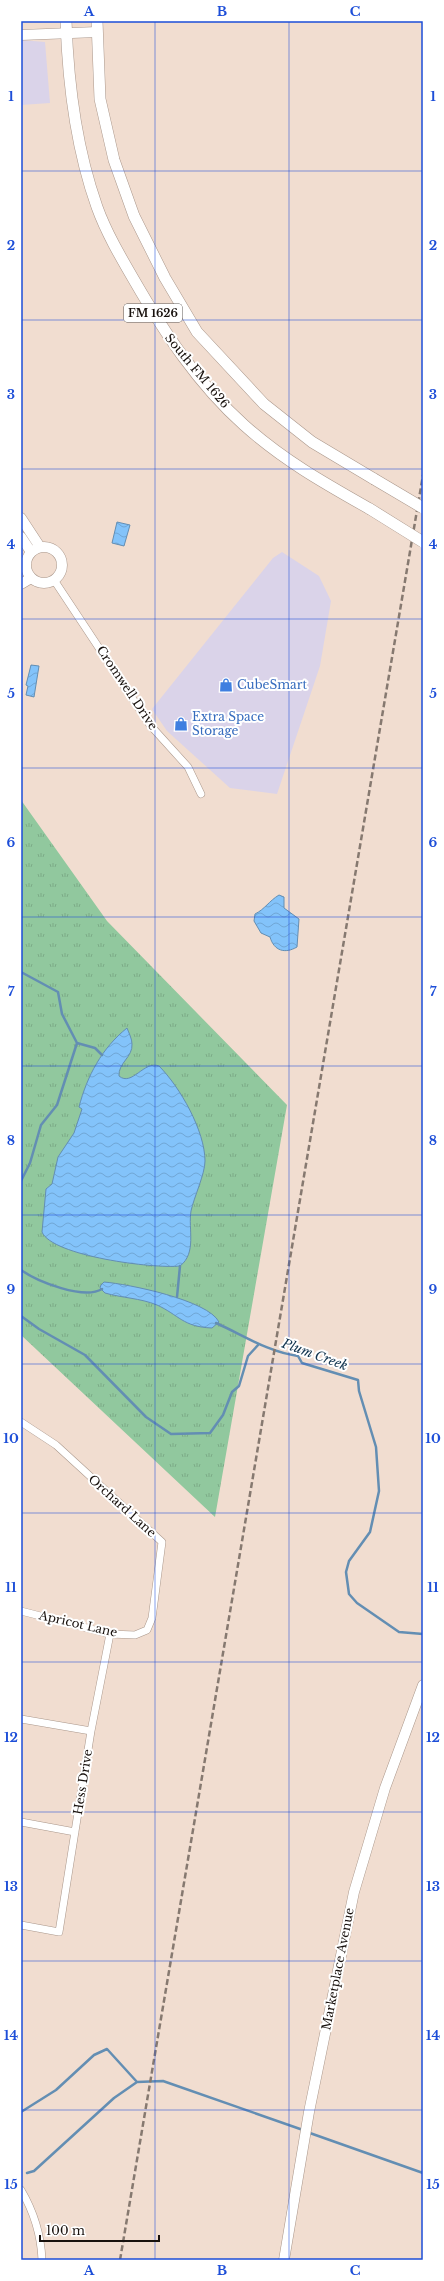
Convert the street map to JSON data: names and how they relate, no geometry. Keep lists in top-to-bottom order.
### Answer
{
  "streets": {
    "main road": ["FM 1626", "South FM 1626"],
    "street": [
      "Cromwell Drive",
      "Orchard Lane",
      "Apricot Lane",
      "Hess Drive",
      "Marketplace Avenue"
    ]
  },
  "crossings": [
    ["Orchard Lane", "Apricot Lane"],
    ["Apricot Lane", "Hess Drive"]
  ],
  "water": ["Plum Creek"],
  "places": {
    "shop": ["CubeSmart", "Extra Space Storage"]
  },
  "scale_bar": "100 m",
  "grid": {
    "columns": ["A", "B", "C"],
    "rows": [
      "1",
      "2",
      "3",
      "4",
      "5",
      "6",
      "7",
      "8",
      "9",
      "10",
      "11",
      "12",
      "13",
      "14",
      "15"
    ]
  }
}
